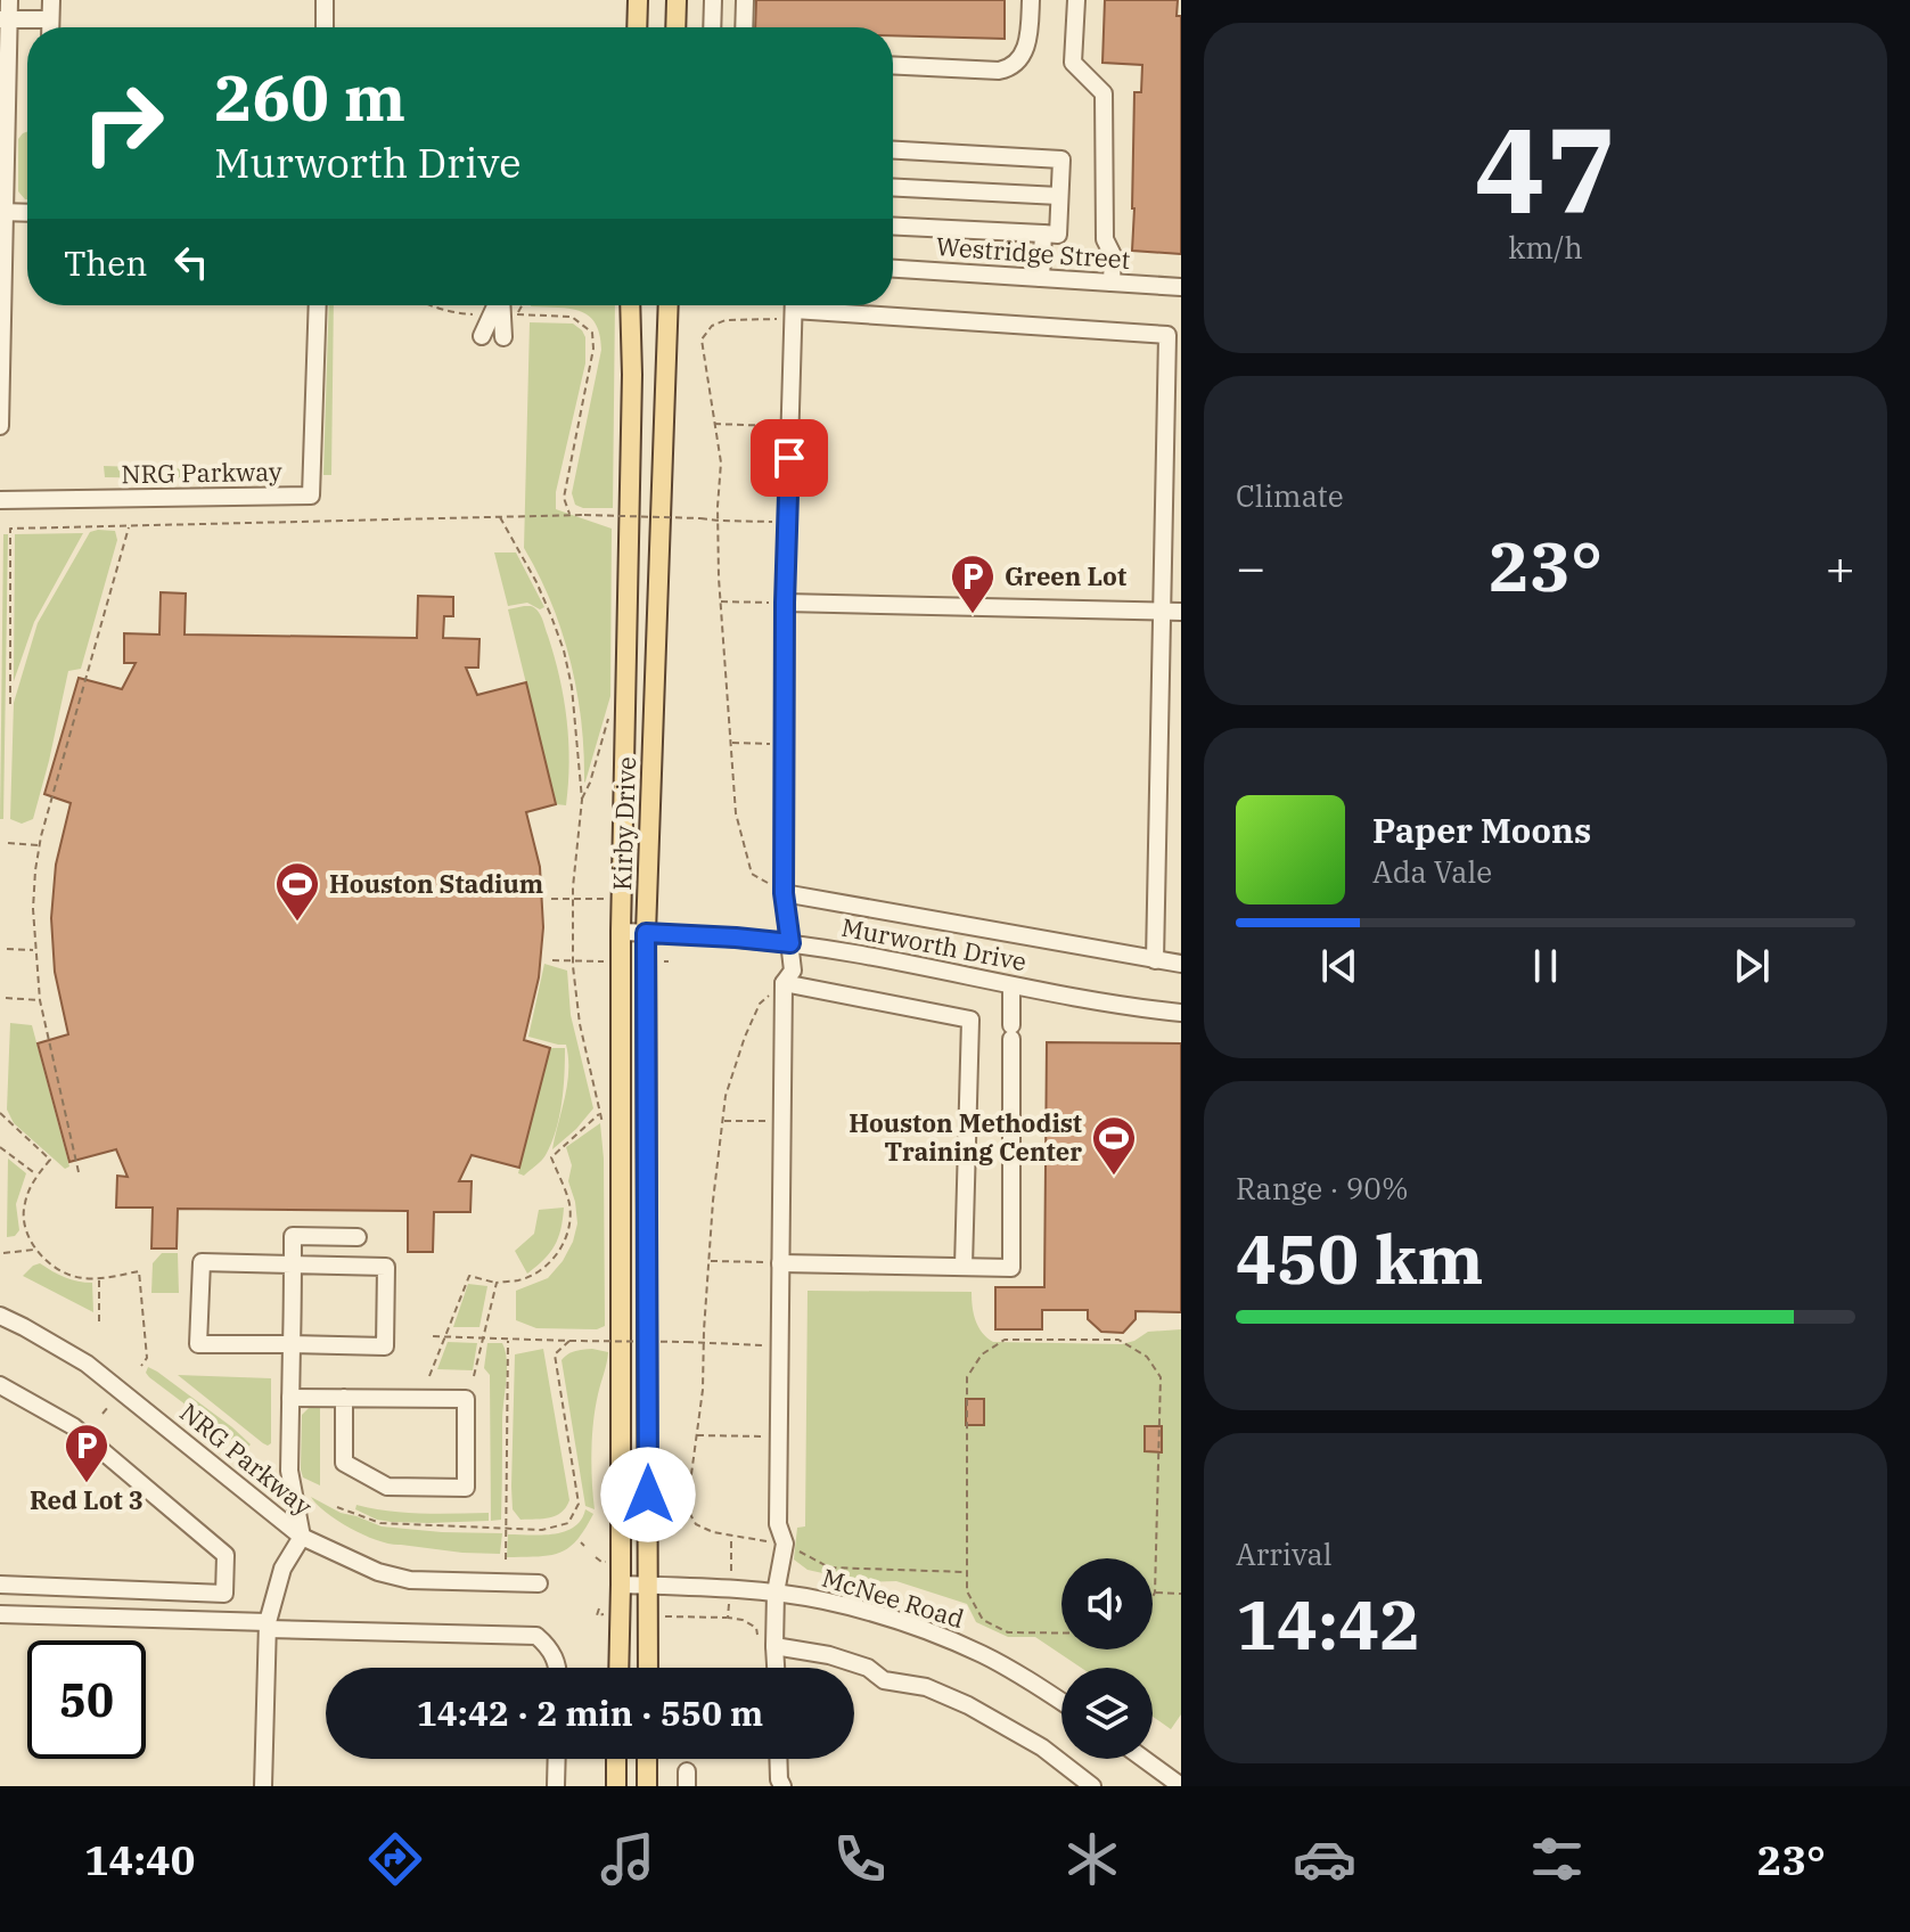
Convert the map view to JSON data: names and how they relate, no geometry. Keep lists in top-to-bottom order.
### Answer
{
  "streets": {
    "main road": ["Kirby Drive"],
    "street": [
      "Westridge Street",
      "NRG Parkway",
      "Murworth Drive",
      "McNee Road"
    ]
  },
  "crossings": [
    ["Kirby Drive", "Murworth Drive"],
    ["Kirby Drive", "McNee Road"]
  ],
  "places": {
    "parking": ["Green Lot", "Red Lot 3"],
    "sports": ["Houston Stadium", "Houston Methodist Training Center"]
  },
  "page": {
    "tile": [
      ["47", "km/h"],
      "Climate",
      ["Range · 90%", "450 km"],
      ["Arrival", "14:42"]
    ],
    "turn": ["260 m", "Murworth Drive"],
    "then": "Then",
    "heat": ["−", "23°", "+"],
    "song": ["Paper Moons", "Ada Vale"],
    "limit": "50",
    "trip": "14:42 · 2 min · 550 m",
    "tabs": ["14:40", "23°"]
  }
}
